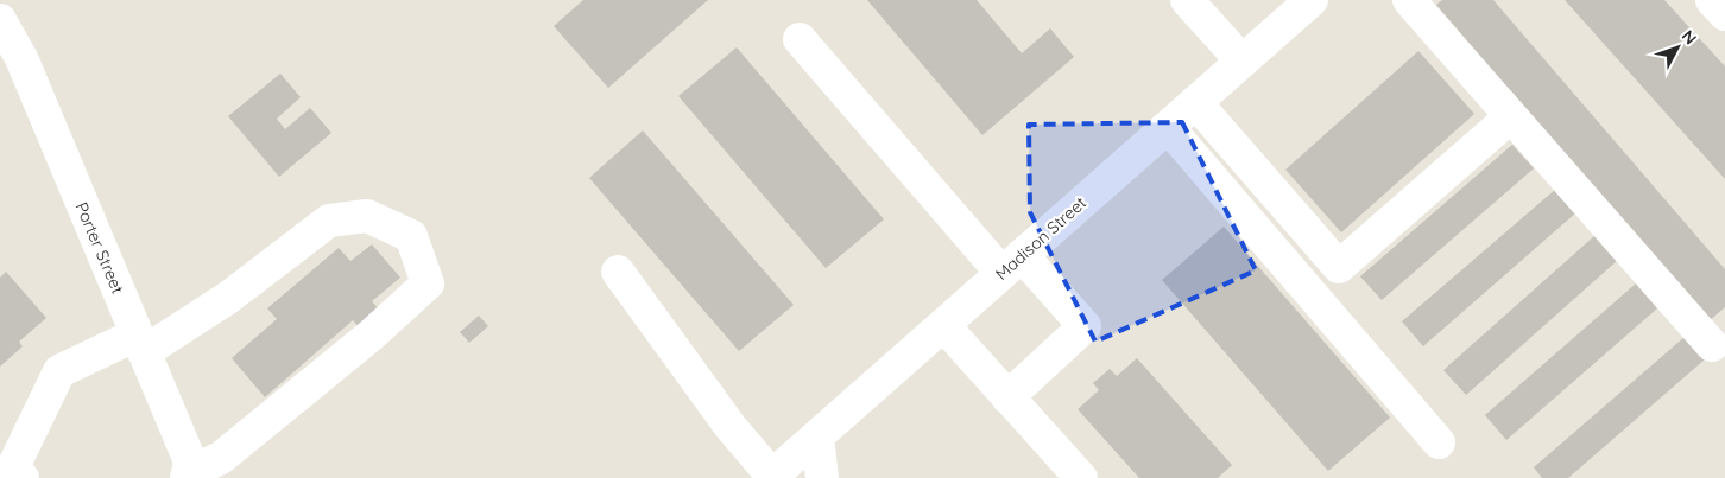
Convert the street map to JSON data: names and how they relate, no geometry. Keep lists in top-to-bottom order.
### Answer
{
  "streets": {
    "street": ["Madison Street", "Porter Street"]
  },
  "north": "top right"
}
